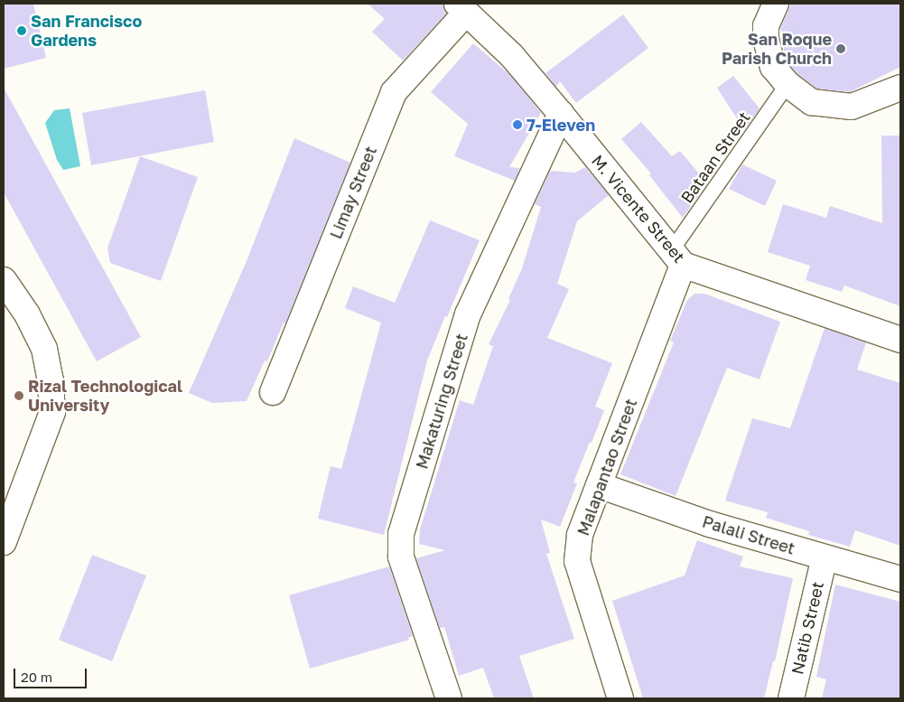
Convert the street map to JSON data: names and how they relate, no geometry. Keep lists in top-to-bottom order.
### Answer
{
  "streets": {
    "street": [
      "Limay Street",
      "M. Vicente Street",
      "Makaturing Street",
      "Malapantao Street",
      "Palali Street",
      "Natib Street"
    ],
    "lane": ["Bataan Street"]
  },
  "crossings": [
    ["Bataan Street", "M. Vicente Street"],
    ["Bataan Street", "Malapantao Street"],
    ["Limay Street", "M. Vicente Street"],
    ["M. Vicente Street", "Makaturing Street"],
    ["M. Vicente Street", "Malapantao Street"],
    ["Malapantao Street", "Palali Street"],
    ["Palali Street", "Natib Street"]
  ],
  "places": [
    "San Francisco Gardens",
    "San Roque Parish Church",
    "7-Eleven",
    "Rizal Technological University"
  ],
  "scale_bar": "20 m"
}
